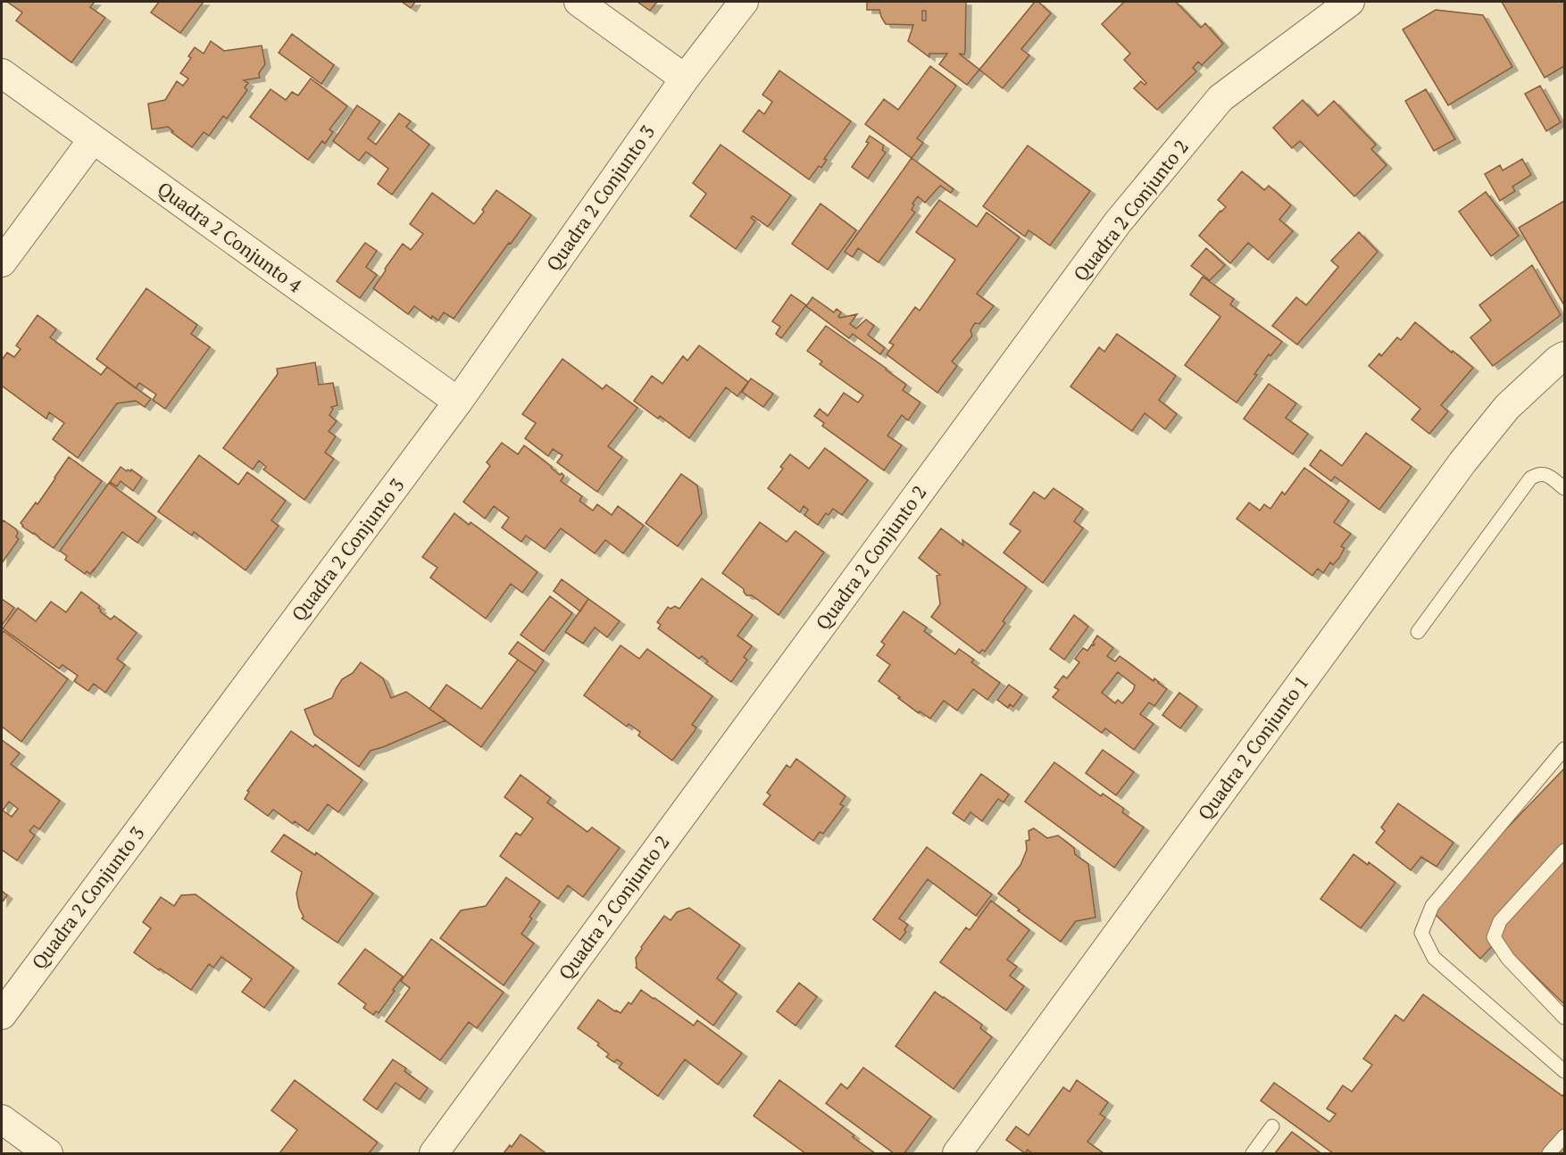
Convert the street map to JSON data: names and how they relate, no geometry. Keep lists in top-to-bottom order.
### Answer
{
  "streets": {
    "street": [
      "Quadra 2 Conjunto 3",
      "Quadra 2 Conjunto 2",
      "Quadra 2 Conjunto 4",
      "Quadra 2 Conjunto 1"
    ]
  },
  "crossings": [
    ["Quadra 2 Conjunto 3", "Quadra 2 Conjunto 4"]
  ]
}
